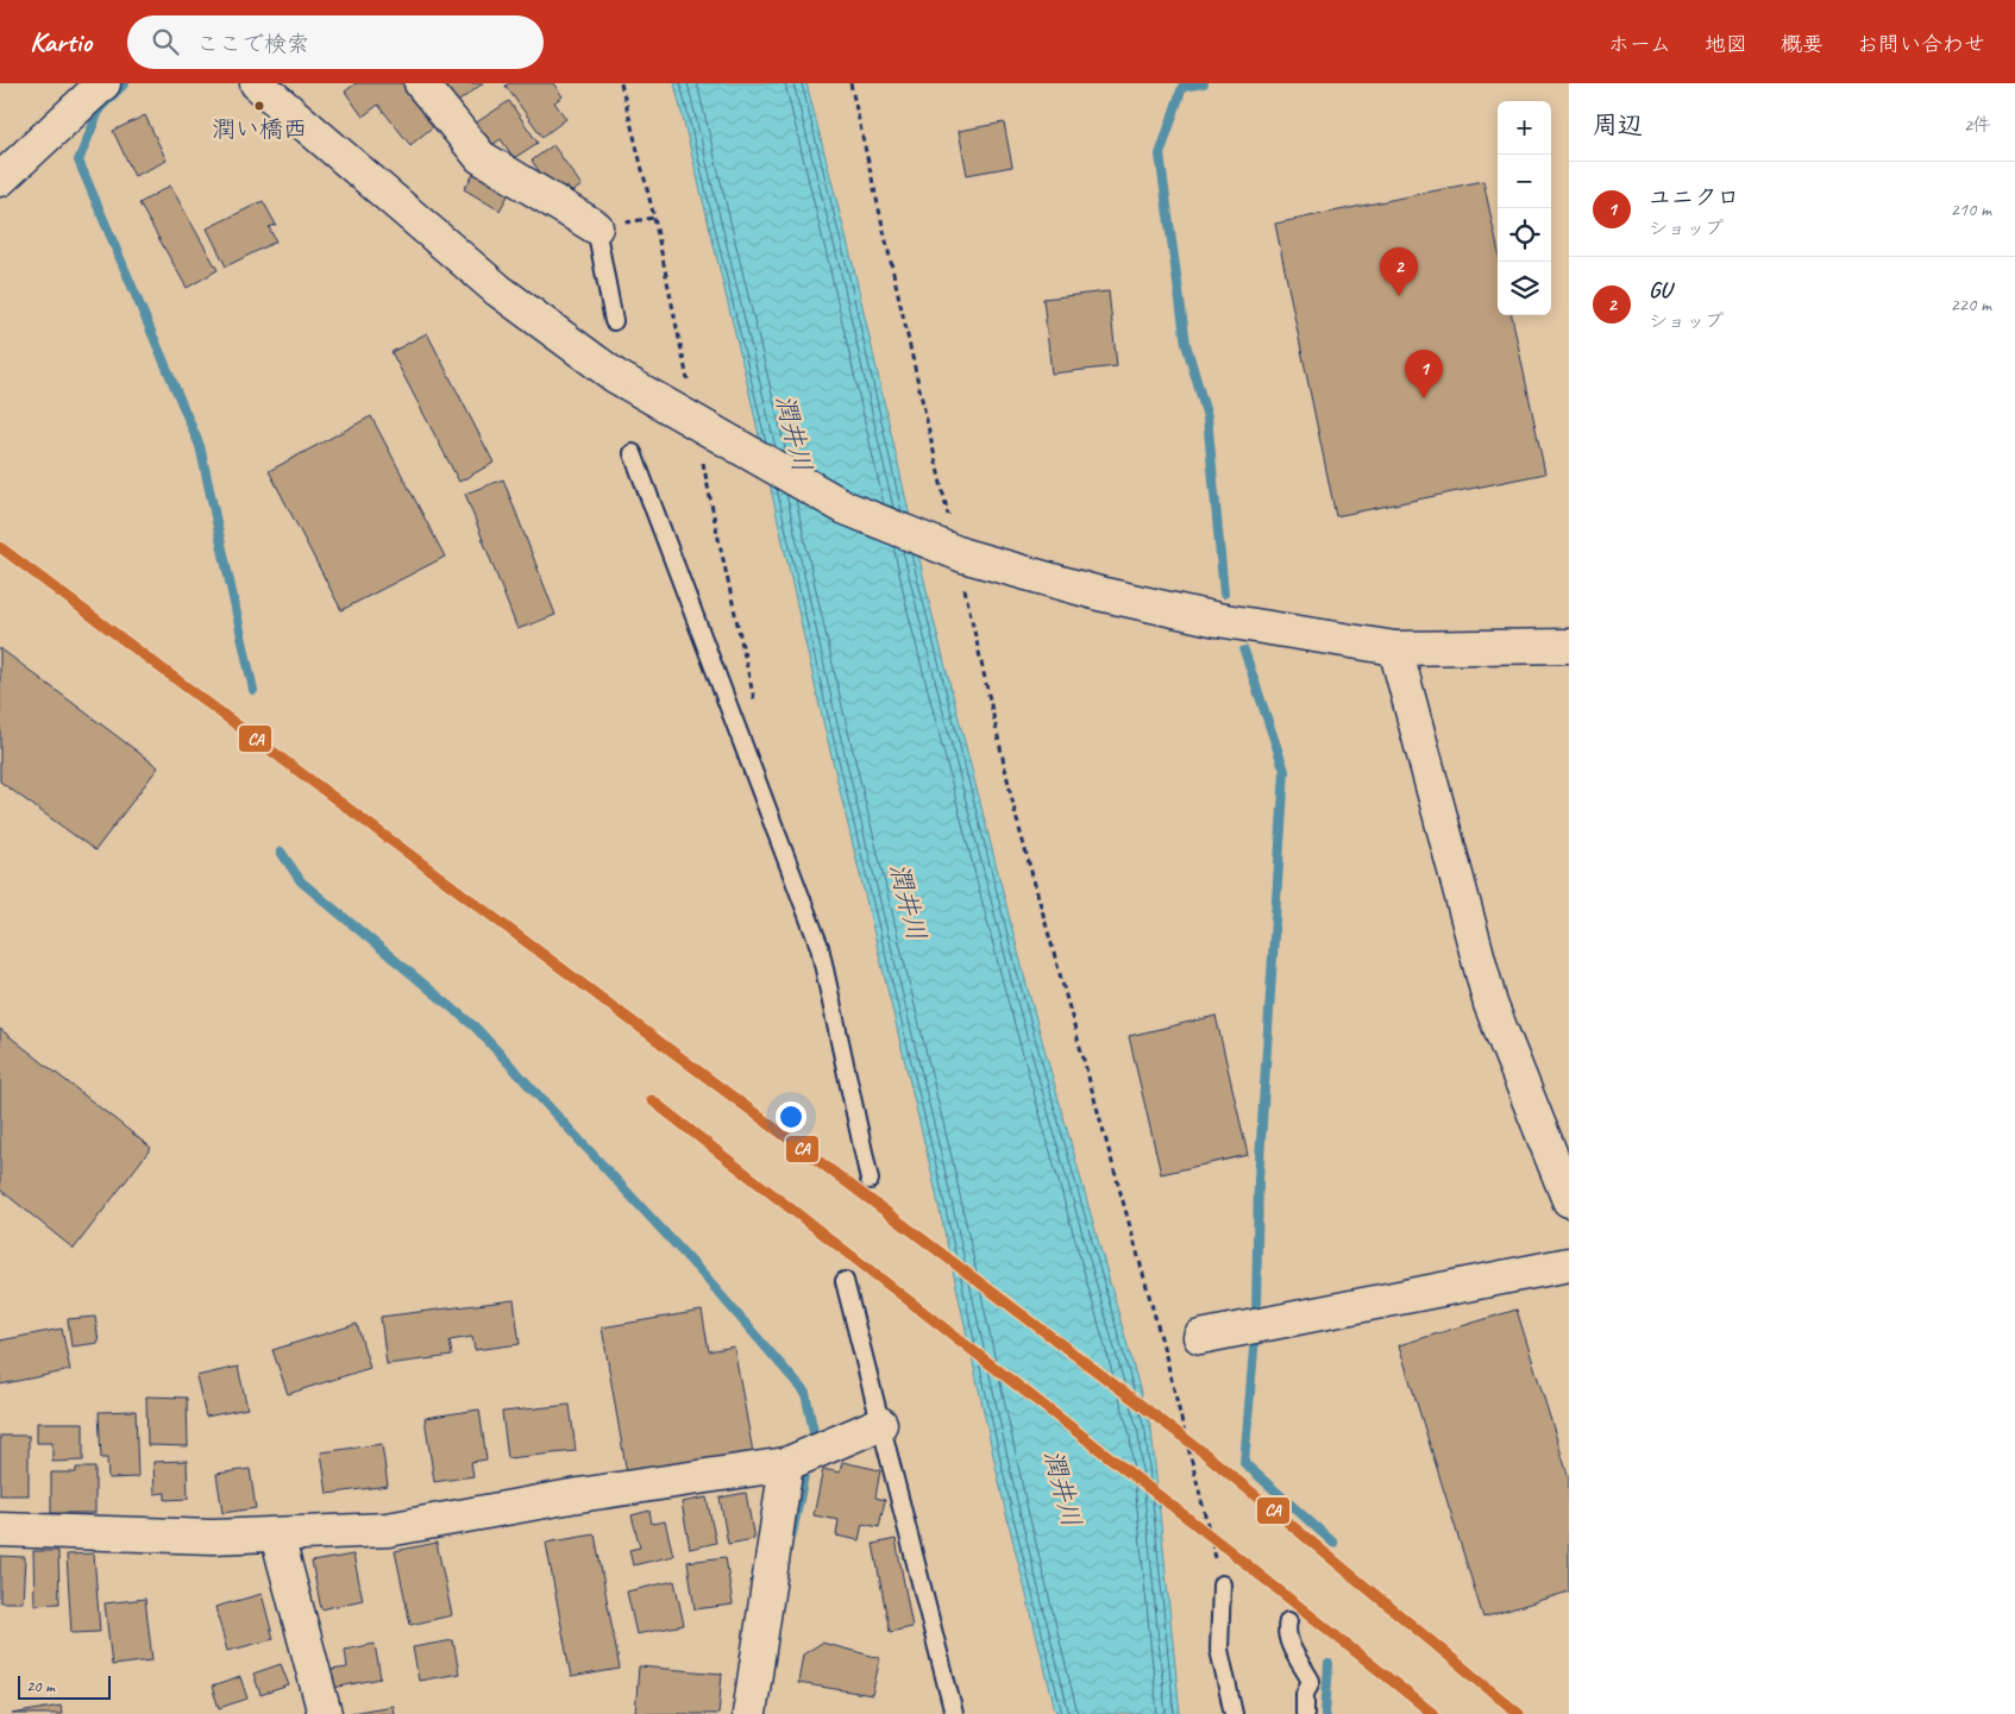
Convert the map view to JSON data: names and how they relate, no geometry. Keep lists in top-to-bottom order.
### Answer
{
  "water": ["潤井川"],
  "places": ["潤い橋西"],
  "lines": ["transit line CA"],
  "scale_bar": "20 m",
  "page": {
    "header": "Kartio",
    "search": "ここで検索",
    "nav": [
      "ホーム",
      "地図",
      "概要",
      "お問い合わせ"
    ],
    "heading": ["周辺", "2件"],
    "map_buttons": ["+", "−"],
    "list": [
      {
        "mark": "1",
        "name": "ユニクロ",
        "note": "ショップ",
        "value": "210 m"
      },
      {
        "mark": "2",
        "name": "GU",
        "note": "ショップ",
        "value": "220 m"
      }
    ],
    "pins": ["2", "1"],
    "scale": "20 m"
  }
}
